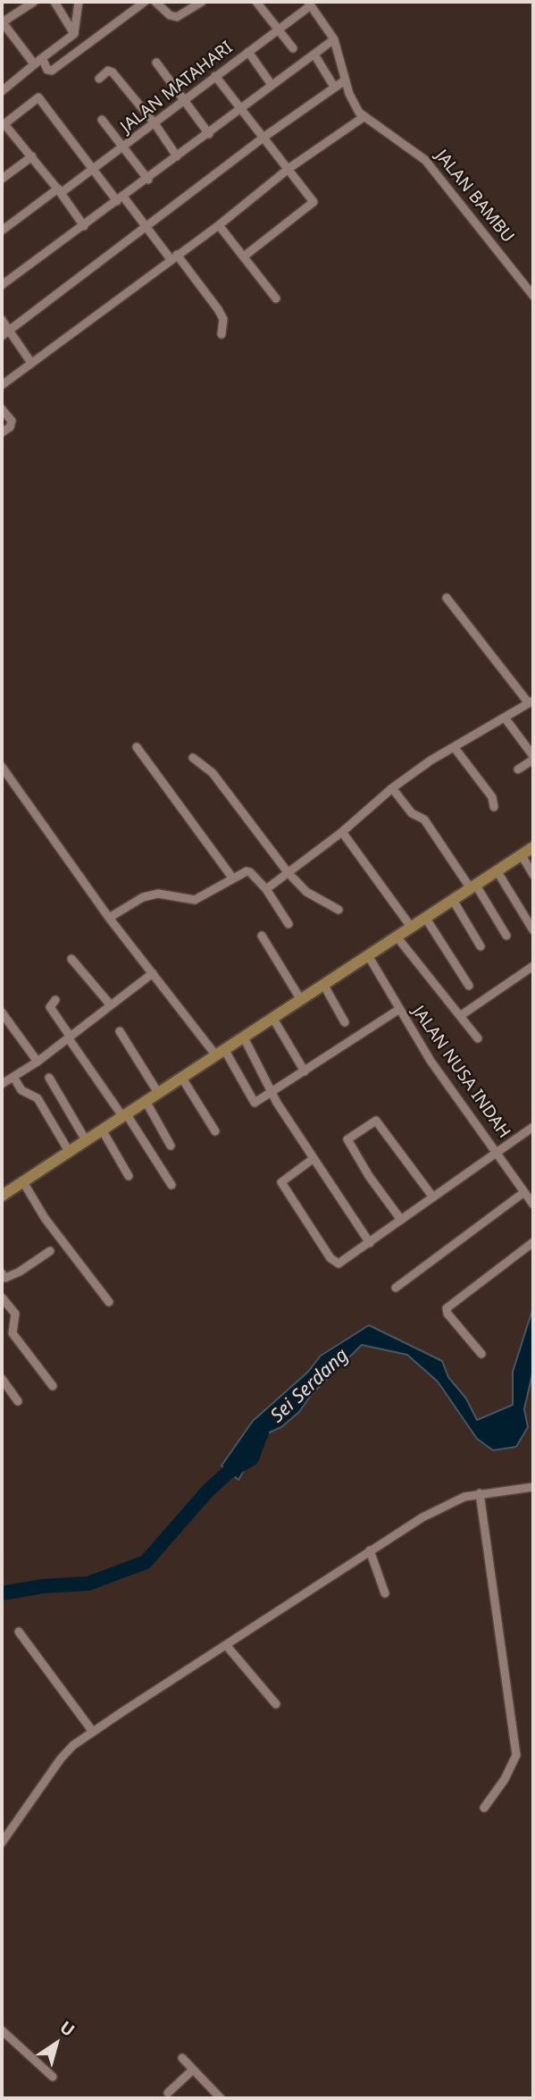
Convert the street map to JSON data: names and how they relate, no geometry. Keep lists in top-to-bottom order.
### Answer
{
  "streets": {
    "street": ["JALAN MATAHARI", "JALAN BAMBU", "JALAN NUSA INDAH"]
  },
  "water": ["Sei Serdang"],
  "north": "top right"
}
